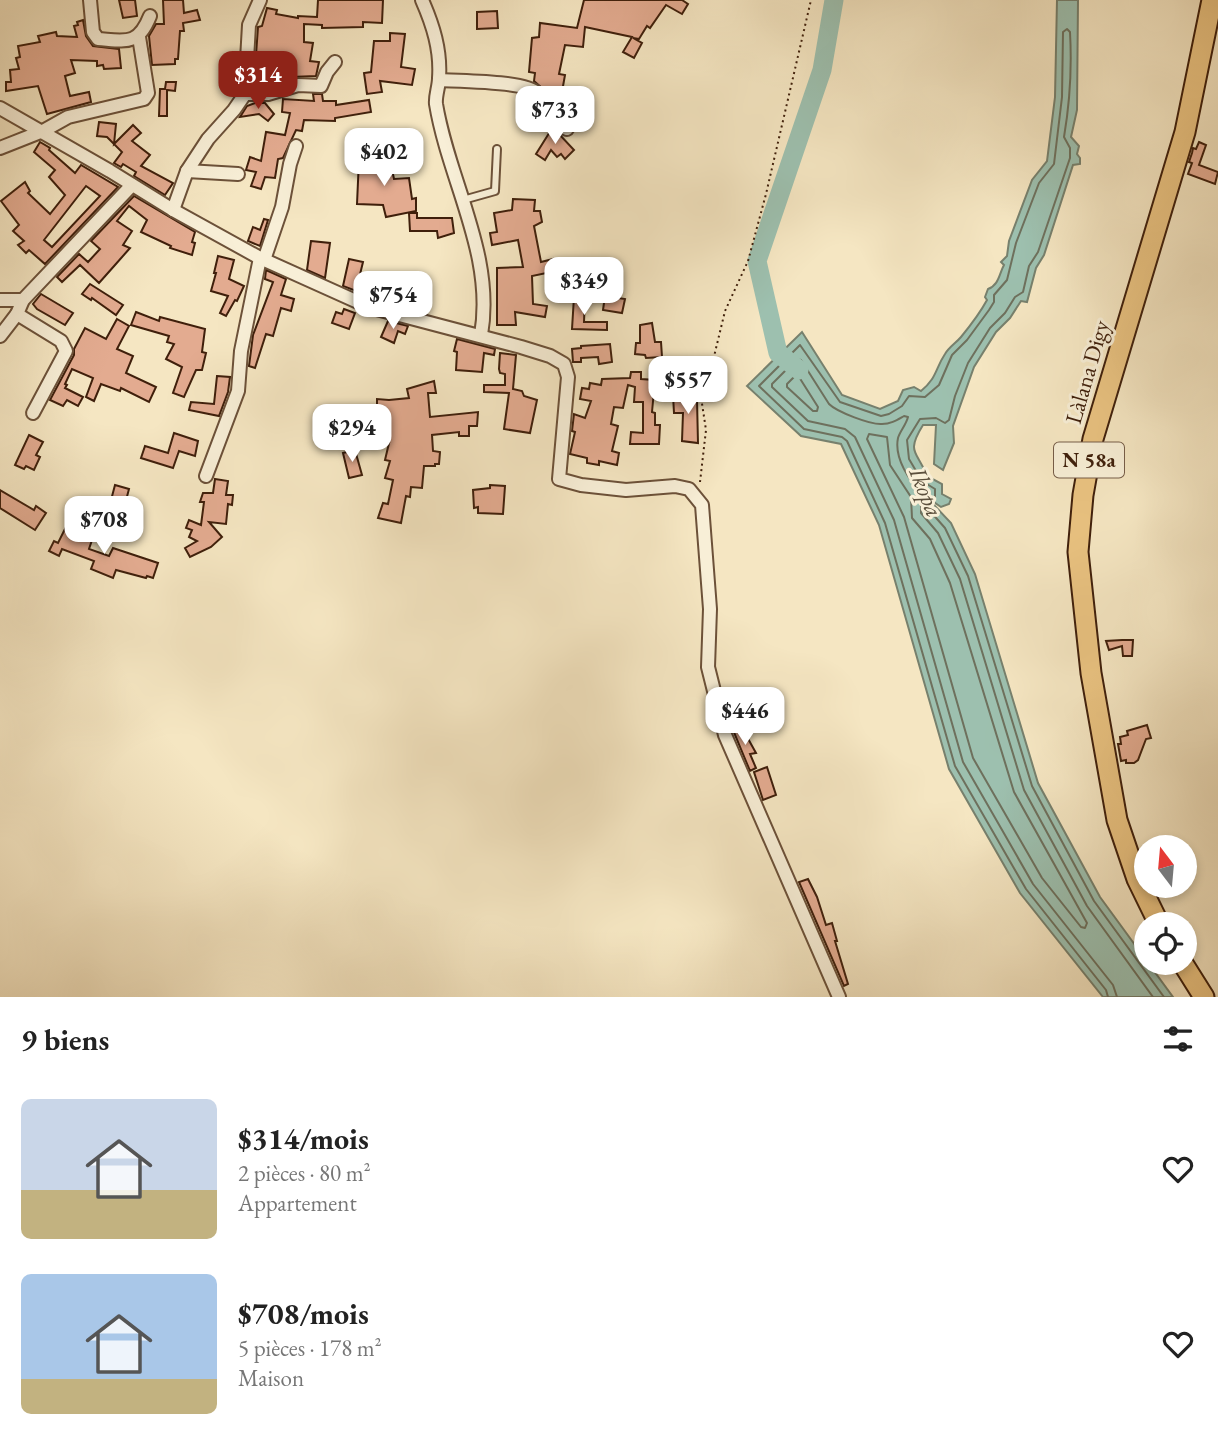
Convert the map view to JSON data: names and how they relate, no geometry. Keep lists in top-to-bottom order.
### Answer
{
  "streets": {
    "main road": ["Làlana Digy", "N 58a"]
  },
  "water": ["Ikopa"],
  "north": "top",
  "page": {
    "price": [
      "$314",
      "$733",
      "$402",
      "$349",
      "$754",
      "$557",
      "$294",
      "$708",
      "$446"
    ],
    "heading": "9 biens",
    "list": [
      {
        "name": "$314/mois",
        "note": "2 pièces · 80 m² · Appartement"
      },
      {
        "name": "$708/mois",
        "note": "5 pièces · 178 m² · Maison"
      }
    ]
  }
}
